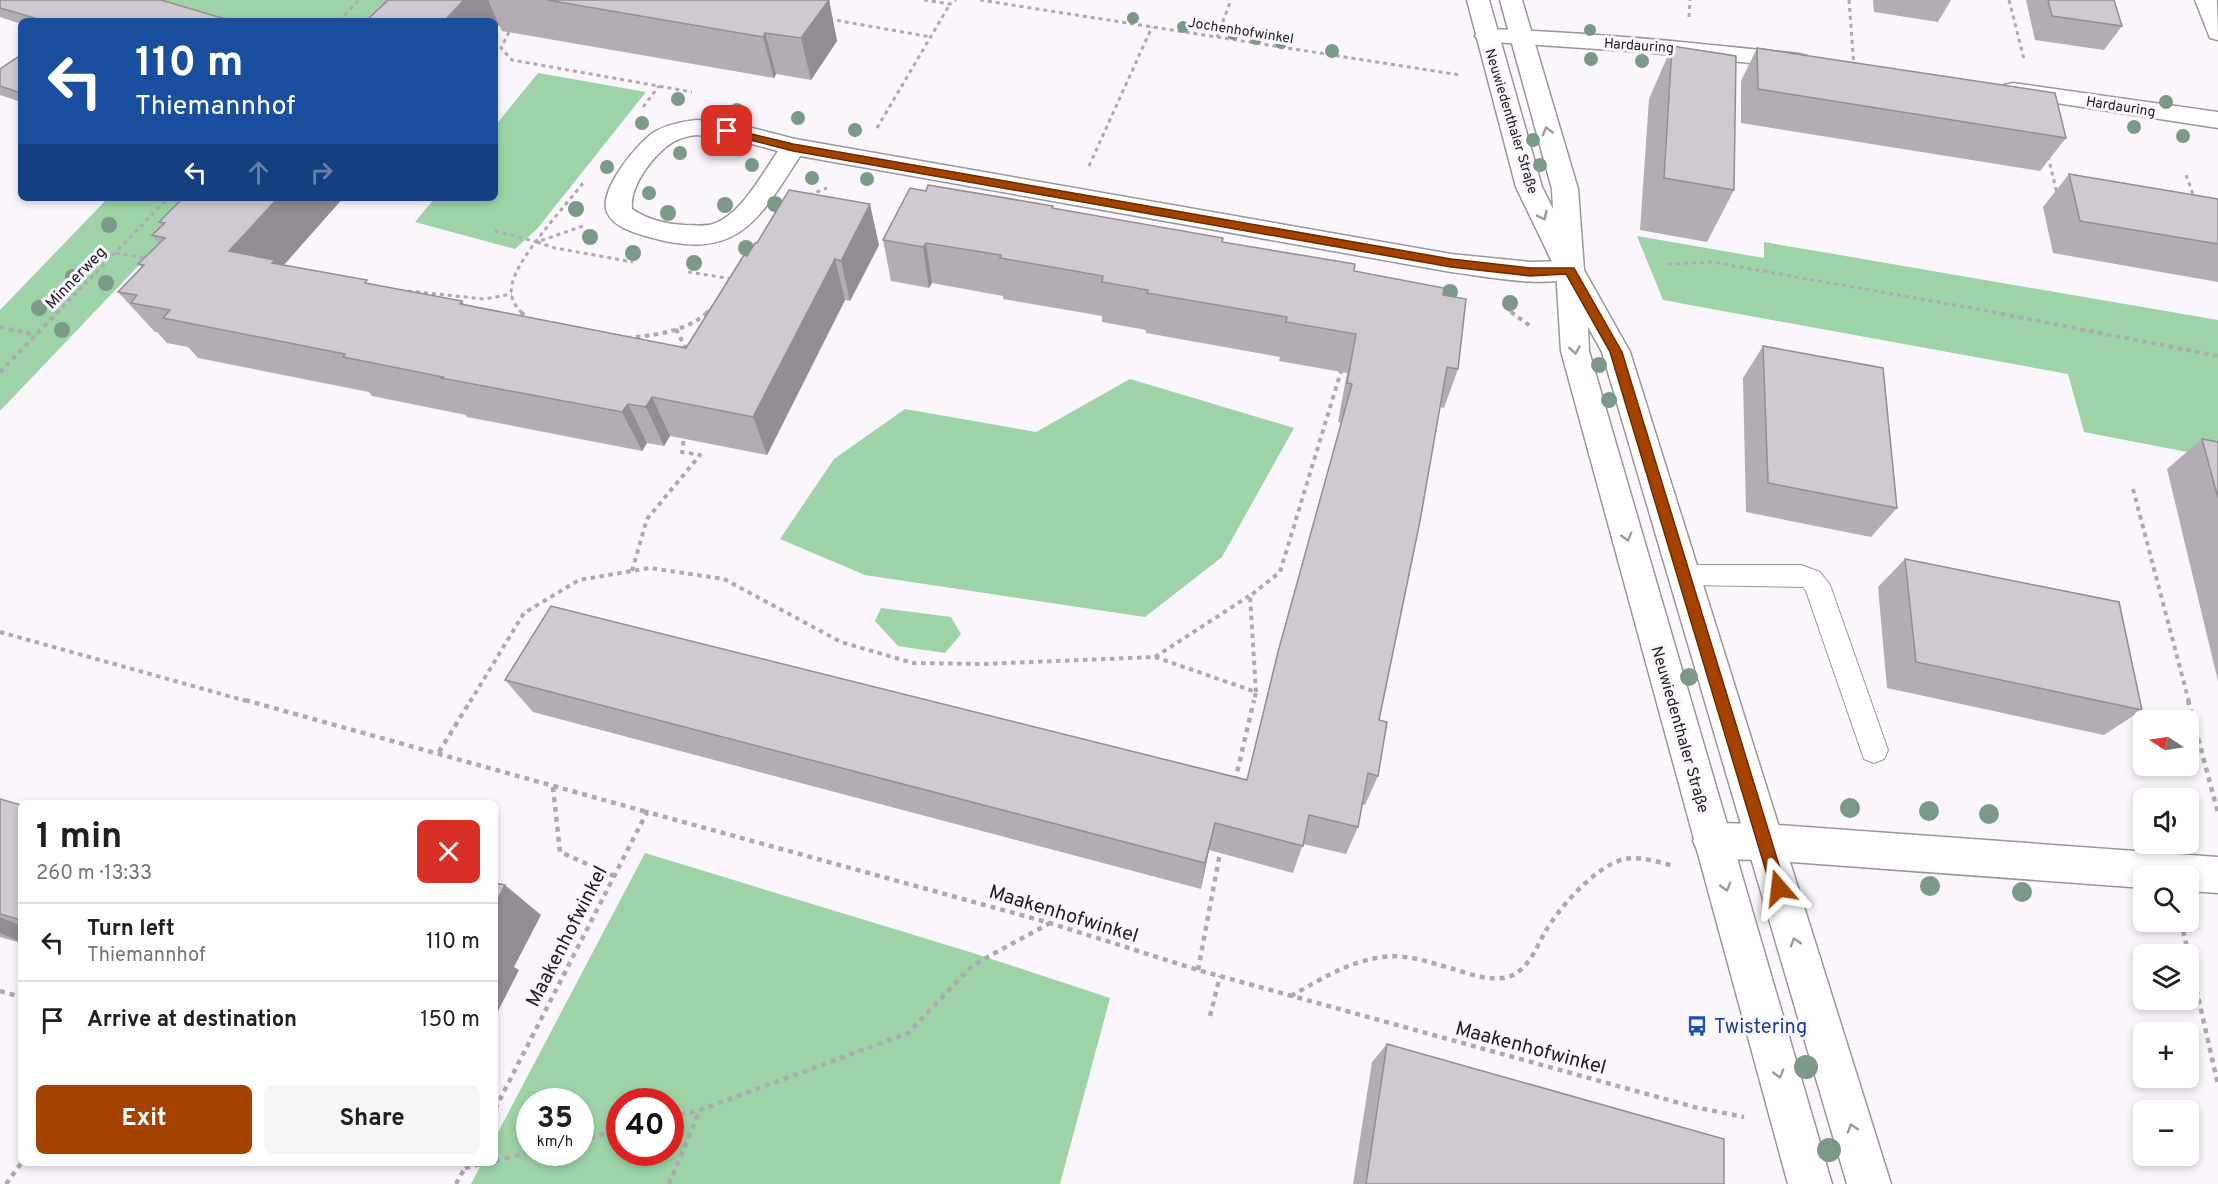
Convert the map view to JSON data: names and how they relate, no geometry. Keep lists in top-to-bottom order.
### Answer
{
  "streets": {
    "street": ["Hardauring", "Neuwiedenthaler Straße"],
    "path": ["Jochenhofwinkel", "Minnerweg", "Maakenhofwinkel"]
  },
  "crossings": [
    ["Jochenhofwinkel", "Neuwiedenthaler Straße"],
    ["Hardauring", "Neuwiedenthaler Straße"],
    ["Neuwiedenthaler Straße", "Maakenhofwinkel"]
  ],
  "places": {
    "bus stop": ["Twistering"]
  },
  "north": "left",
  "page": {
    "turn": ["110 m", "Thiemannhof"],
    "map_buttons": ["+", "−"],
    "heading": ["1 min", "260 m · 13:33"],
    "list": [
      {
        "name": "Turn left",
        "note": "Thiemannhof",
        "value": "110 m"
      },
      {
        "name": "Arrive at destination",
        "value": "150 m"
      }
    ],
    "buttons": ["Exit", "Share"],
    "speed": "35 km/h",
    "limit": "40"
  }
}
